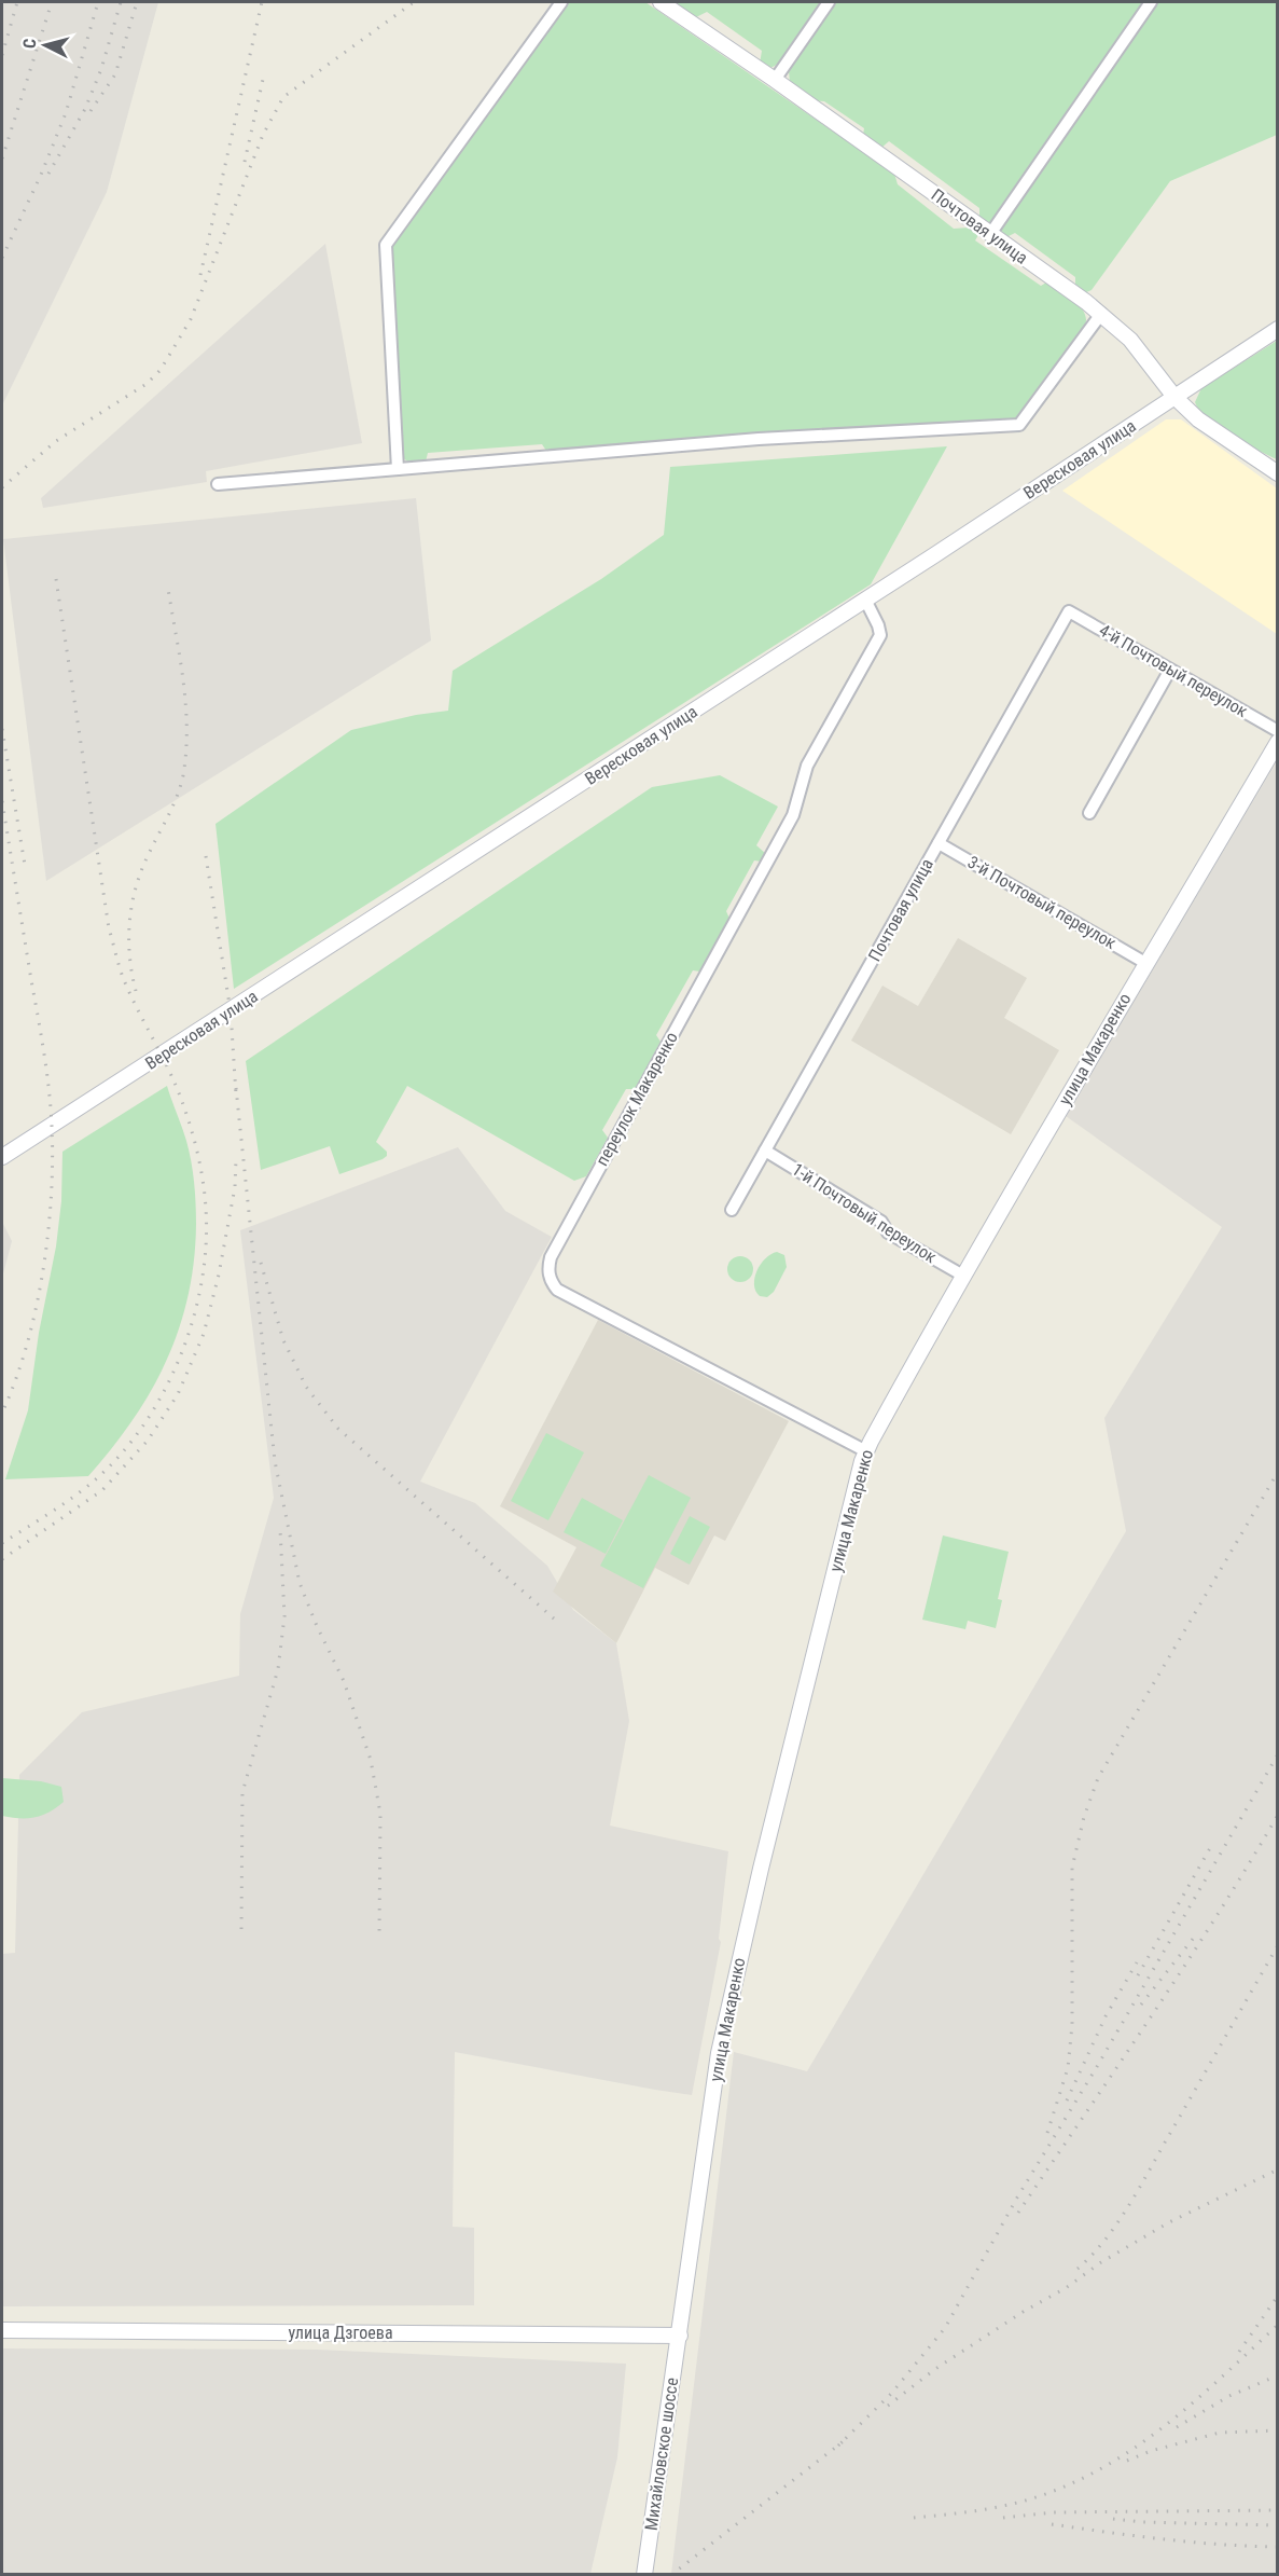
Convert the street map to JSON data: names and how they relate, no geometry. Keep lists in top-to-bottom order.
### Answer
{
  "streets": {
    "street": [
      "Почтовая улица",
      "Вересковая улица",
      "4-й Почтовый переулок",
      "3-й Почтовый переулок",
      "улица Макаренко",
      "переулок Макаренко",
      "1-й Почтовый переулок",
      "улица Дзгоева",
      "Михайловское шоссе"
    ]
  },
  "crossings": [
    ["Почтовая улица", "Вересковая улица"],
    ["Почтовая улица", "4-й Почтовый переулок"],
    ["Почтовая улица", "3-й Почтовый переулок"],
    ["Почтовая улица", "1-й Почтовый переулок"],
    ["Вересковая улица", "переулок Макаренко"],
    ["3-й Почтовый переулок", "улица Макаренко"],
    ["улица Макаренко", "переулок Макаренко"],
    ["улица Макаренко", "1-й Почтовый переулок"],
    ["улица Макаренко", "улица Дзгоева"],
    ["улица Макаренко", "Михайловское шоссе"],
    ["улица Дзгоева", "Михайловское шоссе"]
  ],
  "north": "left"
}
